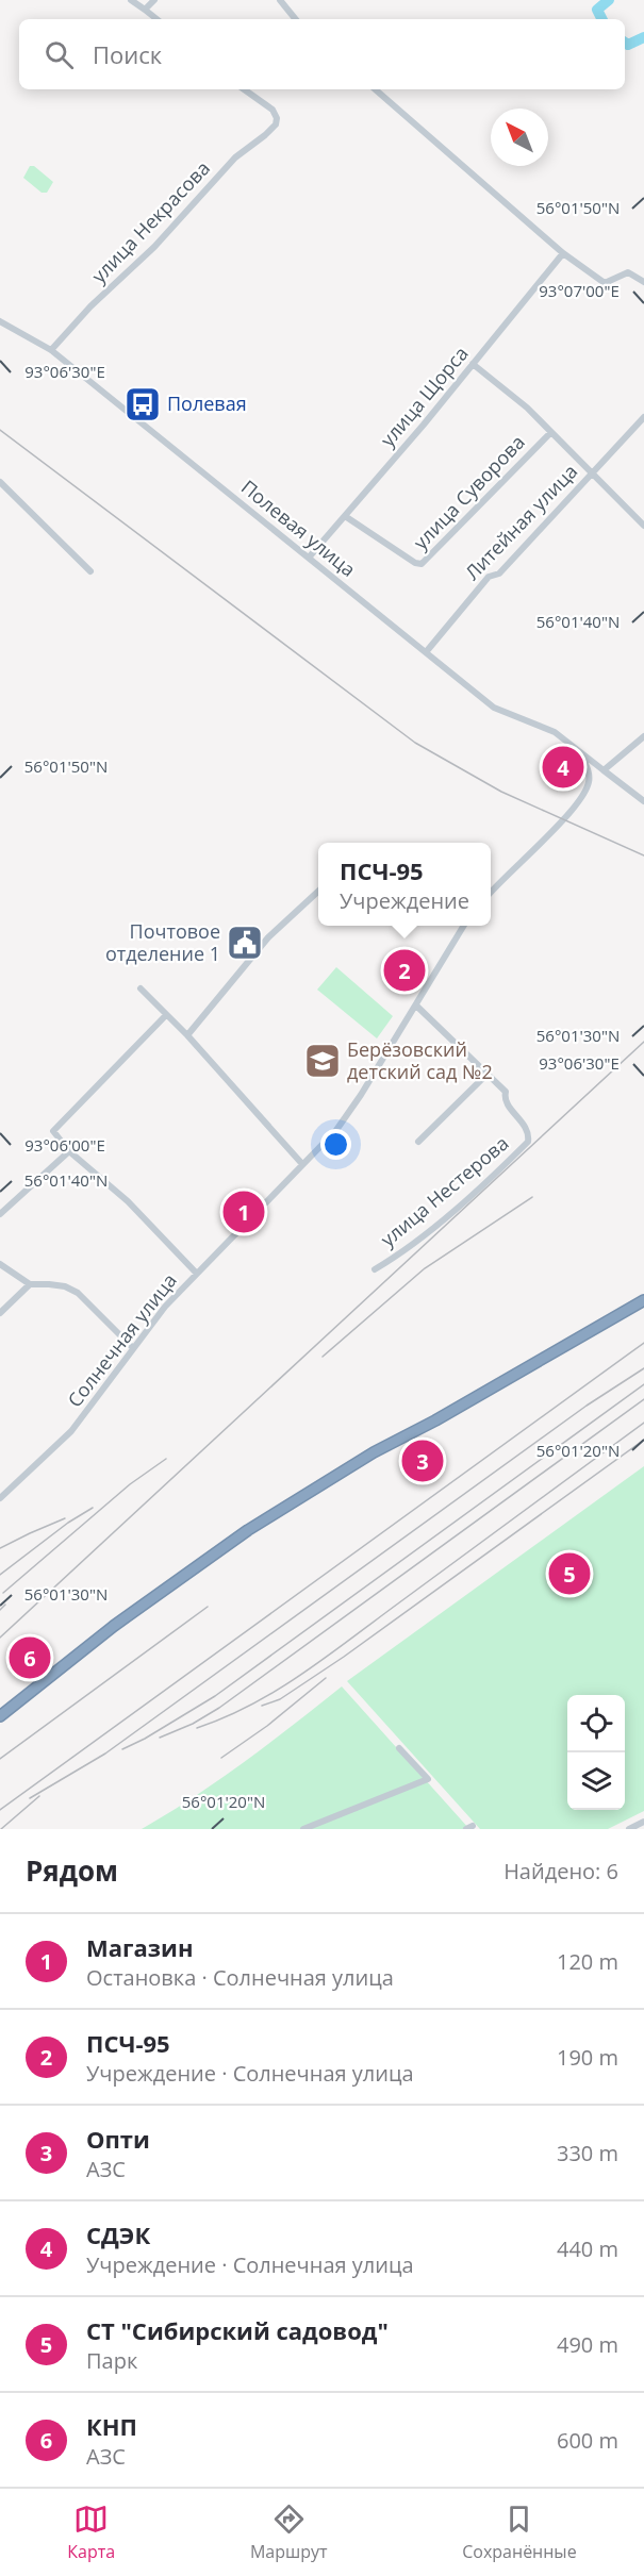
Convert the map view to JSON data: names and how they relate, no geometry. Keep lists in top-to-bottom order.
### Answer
{
  "streets": {
    "street": [
      "улица Некрасова",
      "улица Щорса",
      "улица Суворова",
      "Литейная улица",
      "Полевая улица",
      "улица Нестерова",
      "Солнечная улица"
    ]
  },
  "crossings": [
    ["улица Некрасова", "Полевая улица"],
    ["улица Щорса", "улица Суворова"],
    ["улица Щорса", "Полевая улица"],
    ["Литейная улица", "Полевая улица"],
    ["улица Нестерова", "Солнечная улица"]
  ],
  "places": {
    "bus stop": ["Полевая"],
    "public building": ["Почтовое отделение 1"],
    "school or university": ["Берёзовский детский сад №2"]
  },
  "north": "top left",
  "page": {
    "search": "Поиск",
    "pins": [
      "4",
      "2",
      "1",
      "3",
      "5",
      "6"
    ],
    "popup": ["ПСЧ-95", "Учреждение"],
    "heading": ["Рядом", "Найдено: 6"],
    "list": [
      {
        "mark": "1",
        "name": "Магазин",
        "note": "Остановка · Солнечная улица",
        "value": "120 m"
      },
      {
        "mark": "2",
        "name": "ПСЧ-95",
        "note": "Учреждение · Солнечная улица",
        "value": "190 m"
      },
      {
        "mark": "3",
        "name": "Опти",
        "note": "АЗС",
        "value": "330 m"
      },
      {
        "mark": "4",
        "name": "СДЭК",
        "note": "Учреждение · Солнечная улица",
        "value": "440 m"
      },
      {
        "mark": "5",
        "name": "СТ \"Сибирский садовод\"",
        "note": "Парк",
        "value": "490 m"
      },
      {
        "mark": "6",
        "name": "КНП",
        "note": "АЗС",
        "value": "600 m"
      }
    ],
    "nav": ["Карта", "Маршрут", "Сохранённые"]
  },
  "coordinates": [
    "56°01'50\"N",
    "93°07'00\"E",
    "93°06'30\"E",
    "56°01'40\"N",
    "56°01'30\"N",
    "93°06'00\"E",
    "56°01'20\"N"
  ]
}
